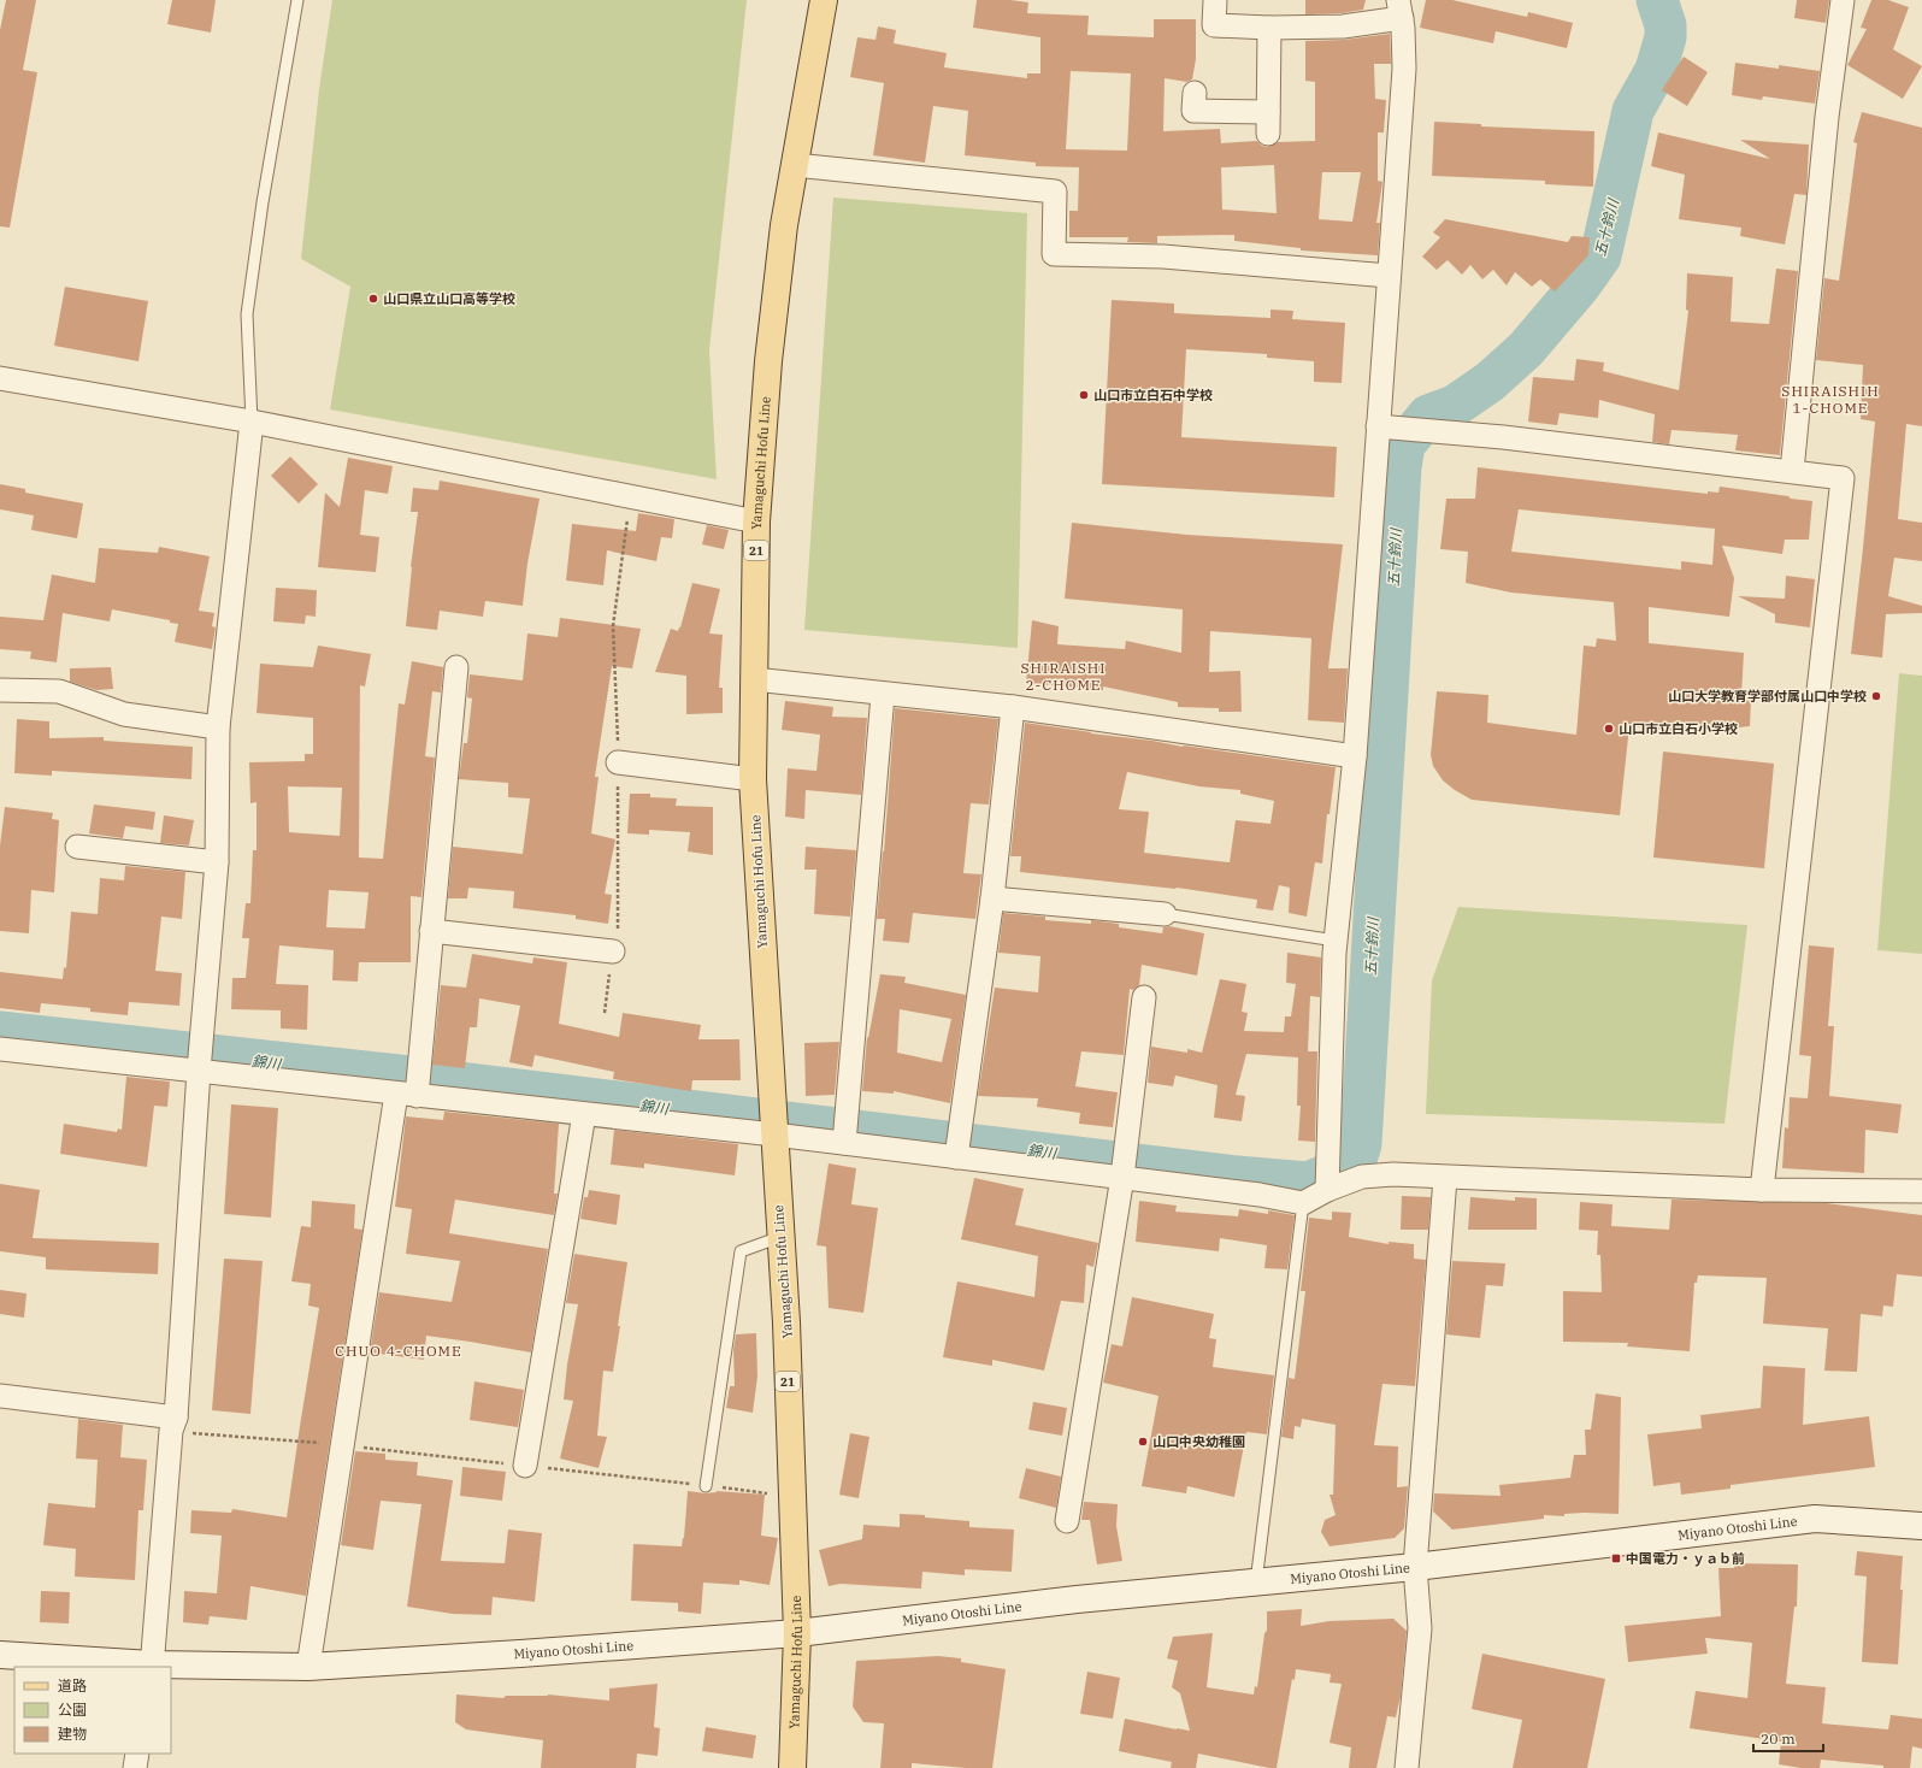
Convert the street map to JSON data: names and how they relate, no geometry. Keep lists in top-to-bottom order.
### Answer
{
  "streets": {
    "main road": ["Yamaguchi Hofu Line", "21", "Miyano Otoshi Line"]
  },
  "crossings": [
    ["Yamaguchi Hofu Line", "Miyano Otoshi Line"]
  ],
  "districts": ["SHIRAISHIH 1-CHOME", "SHIRAISHI 2-CHOME", "CHUO 4-CHOME"],
  "water": ["五十鈴川", "錦川"],
  "places": {
    "other": [
      "山口県立山口高等学校",
      "山口市立白石中学校",
      "山口大学教育学部付属山口中学校",
      "山口市立白石小学校",
      "山口中央幼稚園"
    ],
    "transit": ["中国電力・ｙａｂ前"]
  },
  "legend": ["道路", "公園", "建物"],
  "scale_bar": "20 m"
}
